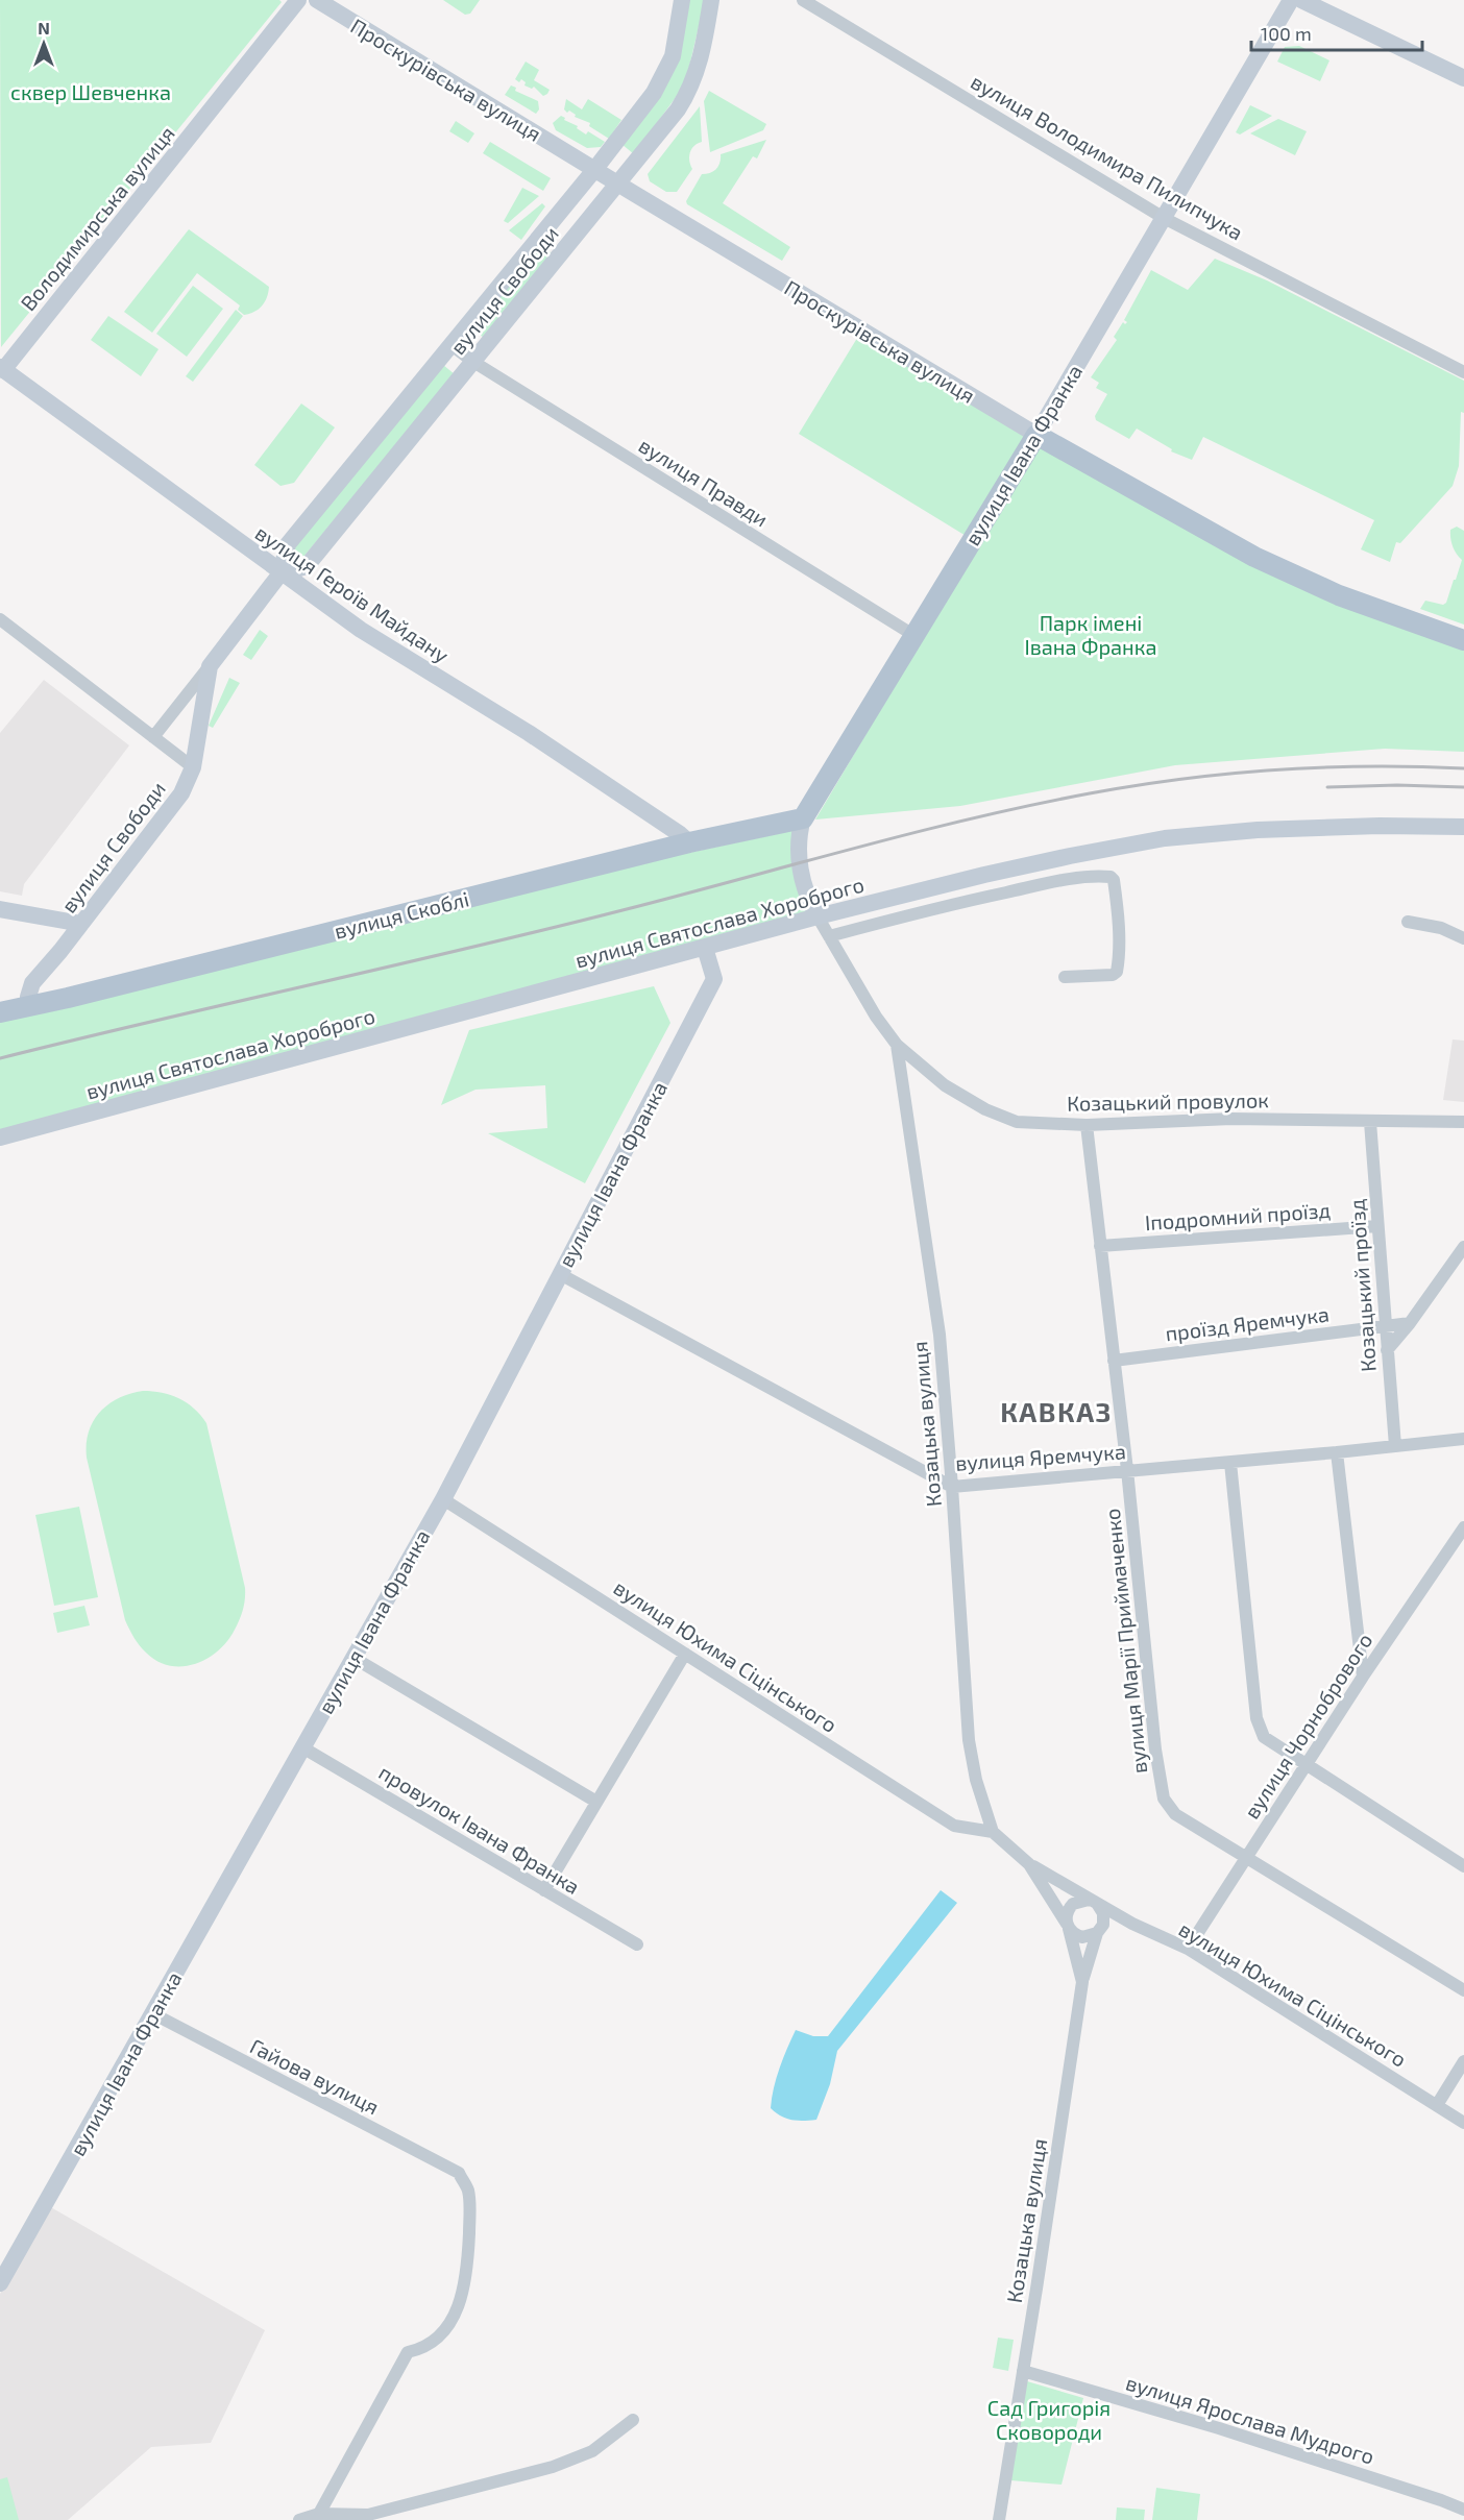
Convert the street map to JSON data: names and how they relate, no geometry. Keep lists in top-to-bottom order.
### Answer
{
  "streets": {
    "main road": ["Проскурівська вулиця", "вулиця Івана Франка", "вулиця Скоблі"],
    "street": [
      "вулиця Володимира Пилипчука",
      "Володимирська вулиця",
      "вулиця Свободи",
      "вулиця Правди",
      "вулиця Героїв Майдану",
      "вулиця Святослава Хороброго",
      "Козацький провулок",
      "Іподромний проїзд",
      "Козацький проїзд",
      "проїзд Яремчука",
      "Козацька вулиця",
      "вулиця Яремчука",
      "вулиця Марії Приймаченко",
      "вулиця Юхима Сіцінського",
      "вулиця Чорнобрового",
      "провулок Івана Франка",
      "Гайова вулиця",
      "вулиця Ярослава Мудрого"
    ]
  },
  "crossings": [
    ["Проскурівська вулиця", "вулиця Свободи"],
    ["Проскурівська вулиця", "вулиця Івана Франка"],
    ["вулиця Володимира Пилипчука", "вулиця Івана Франка"],
    ["Володимирська вулиця", "вулиця Героїв Майдану"],
    ["вулиця Свободи", "вулиця Правди"],
    ["вулиця Свободи", "вулиця Героїв Майдану"],
    ["вулиця Свободи", "вулиця Скоблі"],
    ["вулиця Івана Франка", "вулиця Правди"],
    ["вулиця Івана Франка", "вулиця Скоблі"],
    ["вулиця Івана Франка", "вулиця Святослава Хороброго"],
    ["вулиця Івана Франка", "Козацька вулиця"],
    ["вулиця Івана Франка", "вулиця Яремчука"],
    ["вулиця Івана Франка", "вулиця Юхима Сіцінського"],
    ["вулиця Івана Франка", "провулок Івана Франка"],
    ["вулиця Івана Франка", "Гайова вулиця"],
    ["вулиця Героїв Майдану", "вулиця Скоблі"],
    ["вулиця Святослава Хороброго", "Козацька вулиця"],
    ["Козацький провулок", "Козацький проїзд"],
    ["Козацький провулок", "Козацька вулиця"],
    ["Козацький провулок", "вулиця Марії Приймаченко"],
    ["Іподромний проїзд", "Козацький проїзд"],
    ["Іподромний проїзд", "вулиця Марії Приймаченко"],
    ["Козацький проїзд", "проїзд Яремчука"],
    ["Козацький проїзд", "вулиця Яремчука"],
    ["проїзд Яремчука", "вулиця Марії Приймаченко"],
    ["Козацька вулиця", "вулиця Яремчука"],
    ["Козацька вулиця", "вулиця Юхима Сіцінського"],
    ["Козацька вулиця", "вулиця Ярослава Мудрого"],
    ["вулиця Яремчука", "вулиця Марії Приймаченко"],
    ["вулиця Марії Приймаченко", "вулиця Чорнобрового"],
    ["вулиця Юхима Сіцінського", "вулиця Чорнобрового"]
  ],
  "districts": ["КАВКАЗ"],
  "parks": ["сквер Шевченка", "Парк імені Івана Франка", "Сад Григорія Сковороди"],
  "scale_bar": "100 m",
  "north": "top"
}
